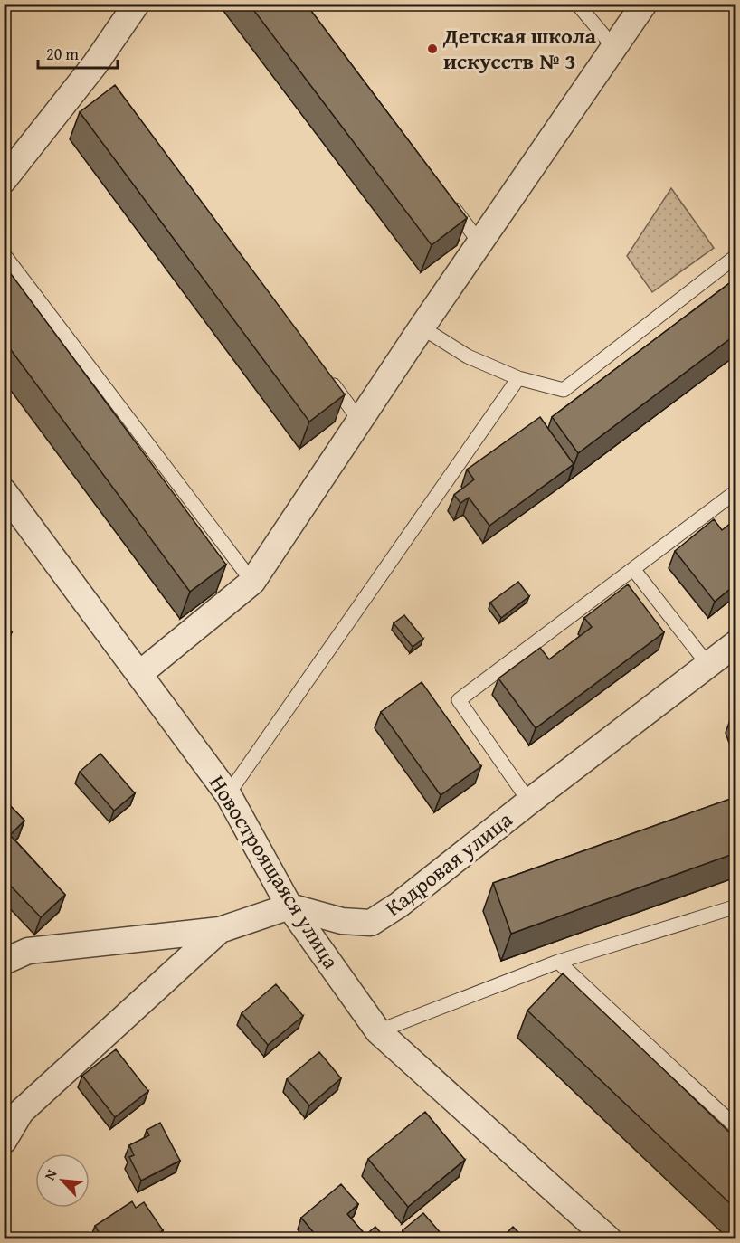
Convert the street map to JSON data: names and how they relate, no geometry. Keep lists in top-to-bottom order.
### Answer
{
  "streets": {
    "street": ["Кадровая улица", "Новостроящаяся улица"]
  },
  "crossings": [
    ["Кадровая улица", "Новостроящаяся улица"]
  ],
  "places": ["Детская школа искусств № 3"],
  "scale_bar": "20 m",
  "north": "top left"
}
